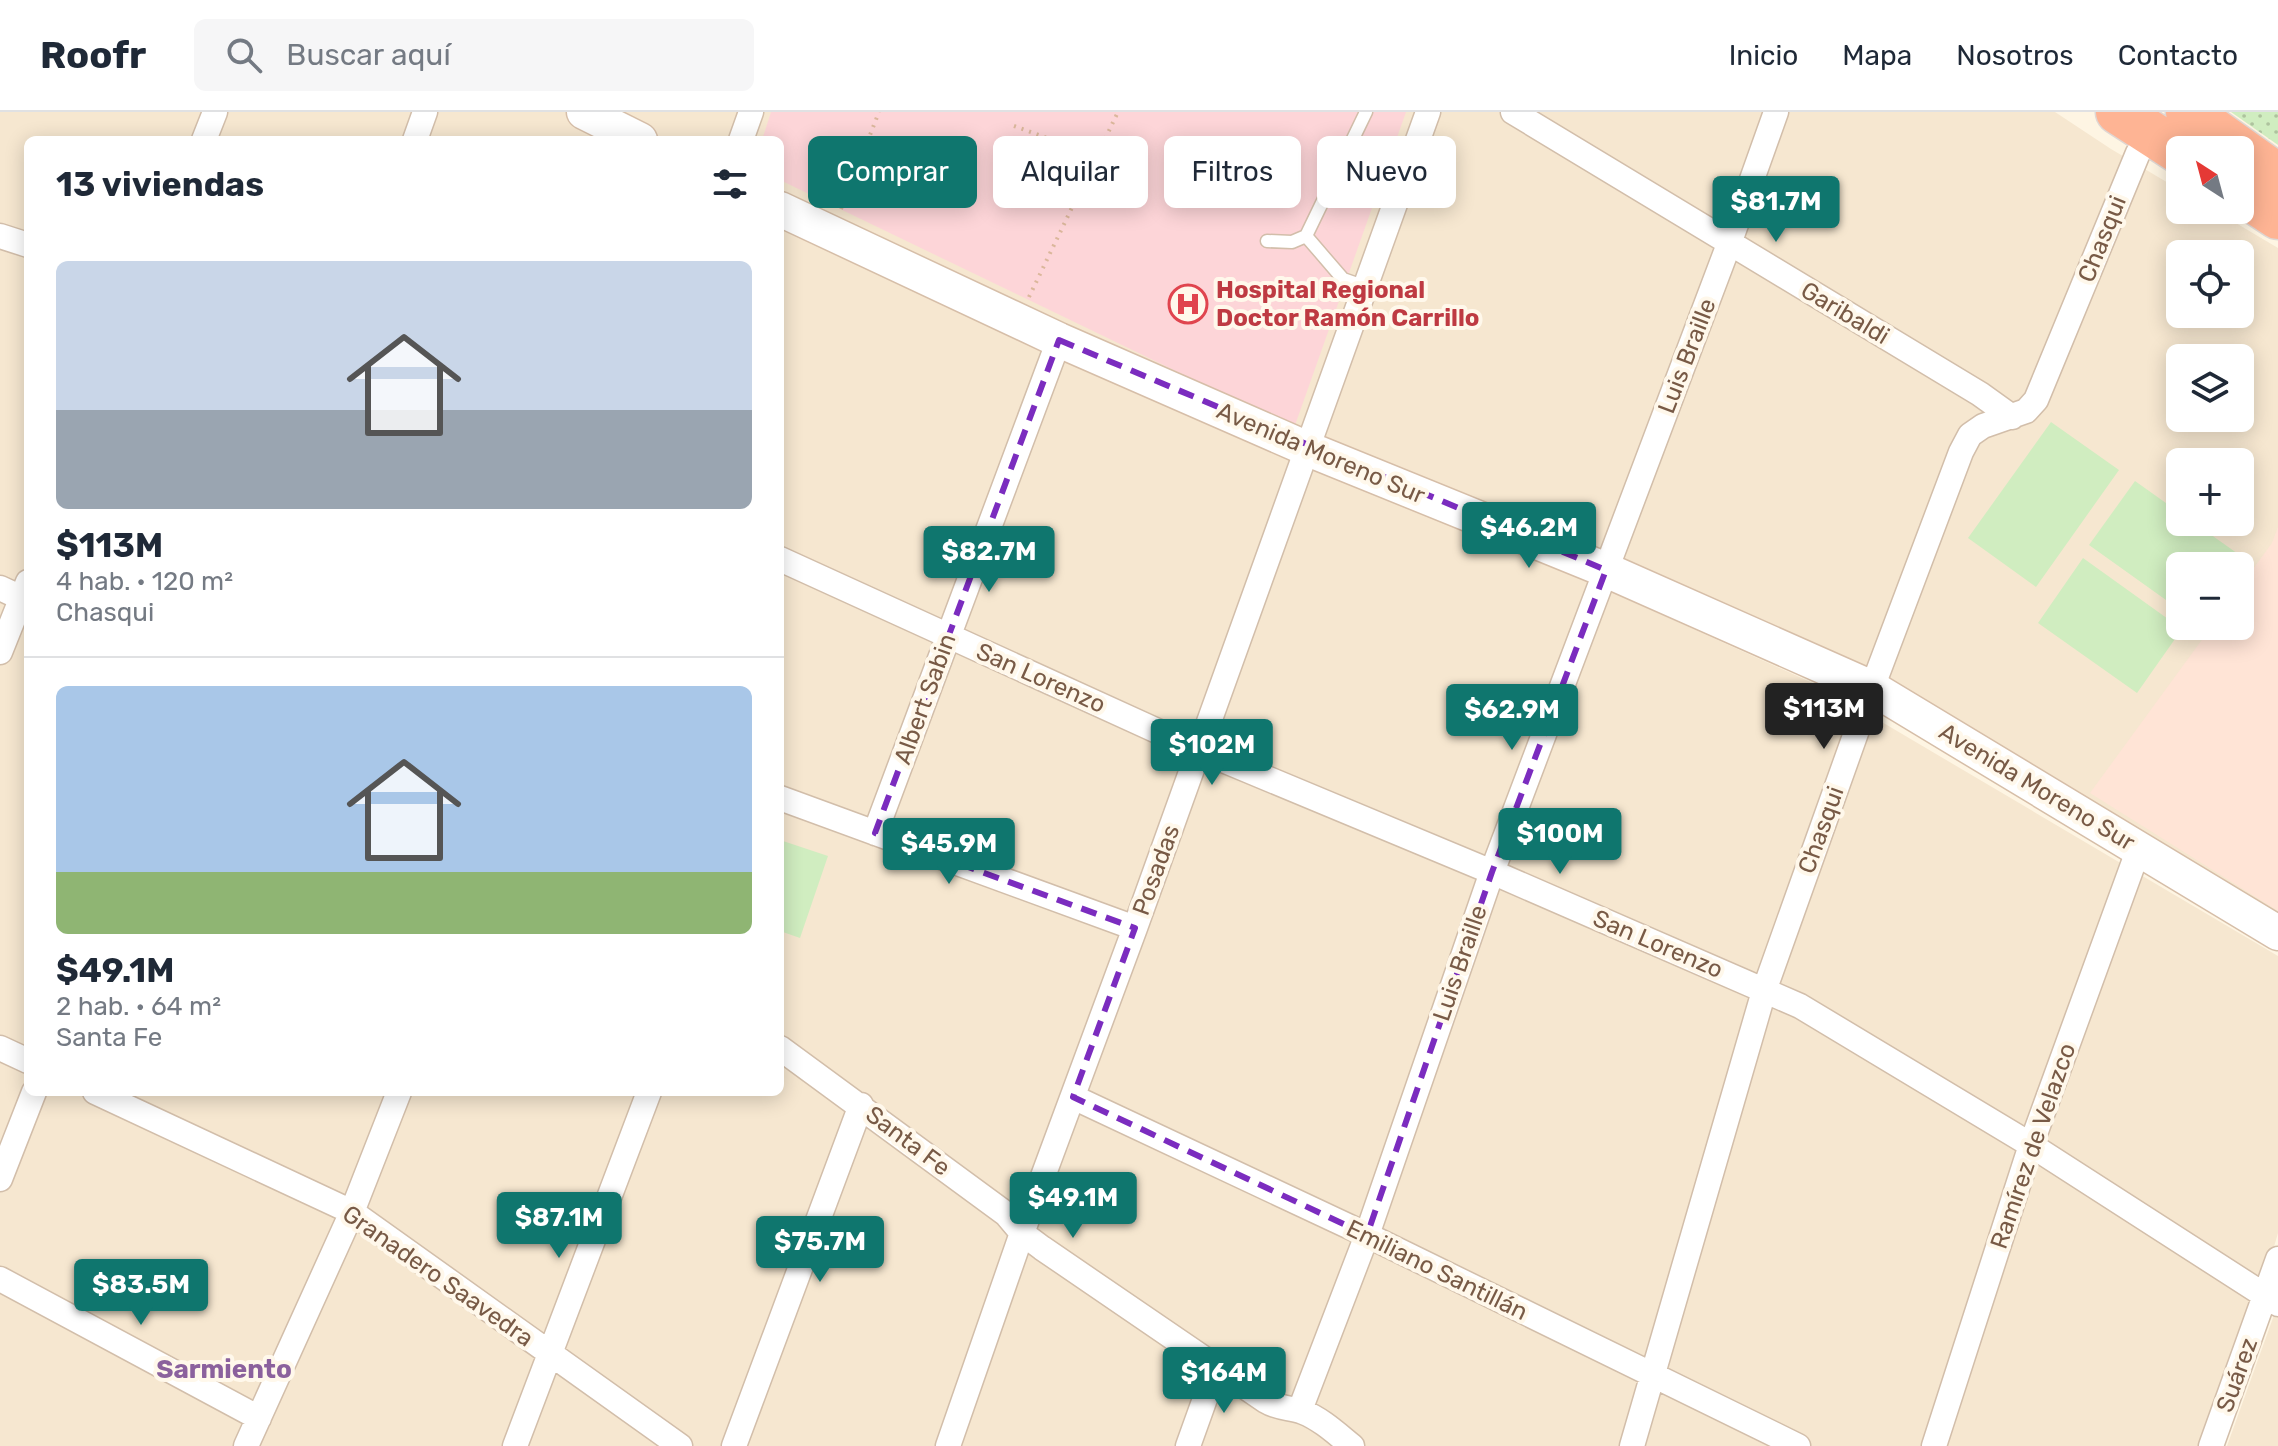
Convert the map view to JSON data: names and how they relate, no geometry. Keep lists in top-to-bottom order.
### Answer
{
  "streets": {
    "street": [
      "Chasqui",
      "Garibaldi",
      "Luis Braille",
      "Avenida Moreno Sur",
      "San Lorenzo",
      "Albert Sabin",
      "Posadas",
      "Santa Fe",
      "Ramírez de Velazco",
      "Emiliano Santillán",
      "Granadero Saavedra",
      "Suárez"
    ]
  },
  "crossings": [
    ["Chasqui", "Garibaldi"],
    ["Chasqui", "Avenida Moreno Sur"],
    ["Chasqui", "San Lorenzo"],
    ["Chasqui", "Emiliano Santillán"],
    ["Garibaldi", "Luis Braille"],
    ["Luis Braille", "Avenida Moreno Sur"],
    ["Luis Braille", "San Lorenzo"],
    ["Luis Braille", "Santa Fe"],
    ["Luis Braille", "Emiliano Santillán"],
    ["Avenida Moreno Sur", "Albert Sabin"],
    ["Avenida Moreno Sur", "Posadas"],
    ["Avenida Moreno Sur", "Ramírez de Velazco"],
    ["San Lorenzo", "Albert Sabin"],
    ["San Lorenzo", "Posadas"],
    ["San Lorenzo", "Ramírez de Velazco"],
    ["San Lorenzo", "Suárez"],
    ["Posadas", "Santa Fe"],
    ["Posadas", "Emiliano Santillán"]
  ],
  "districts": ["Sarmiento"],
  "places": {
    "hospital": ["Hospital Regional Doctor Ramón Carrillo"]
  },
  "north": "top left",
  "page": {
    "header": "Roofr",
    "search": "Buscar aquí",
    "nav": [
      "Inicio",
      "Mapa",
      "Nosotros",
      "Contacto"
    ],
    "map_buttons": ["+", "−"],
    "chip": [
      "Comprar",
      "Alquilar",
      "Filtros",
      "Nuevo"
    ],
    "heading": "13 viviendas",
    "price": [
      "$81.7M",
      "$46.2M",
      "$82.7M",
      "$113M",
      "$62.9M",
      "$102M",
      "$100M",
      "$45.9M",
      "$49.1M",
      "$87.1M",
      "$75.7M",
      "$83.5M",
      "$164M"
    ],
    "list": [
      {
        "name": "$113M",
        "note": "4 hab. · 120 m² · Chasqui"
      },
      {
        "name": "$49.1M",
        "note": "2 hab. · 64 m² · Santa Fe"
      }
    ]
  }
}
